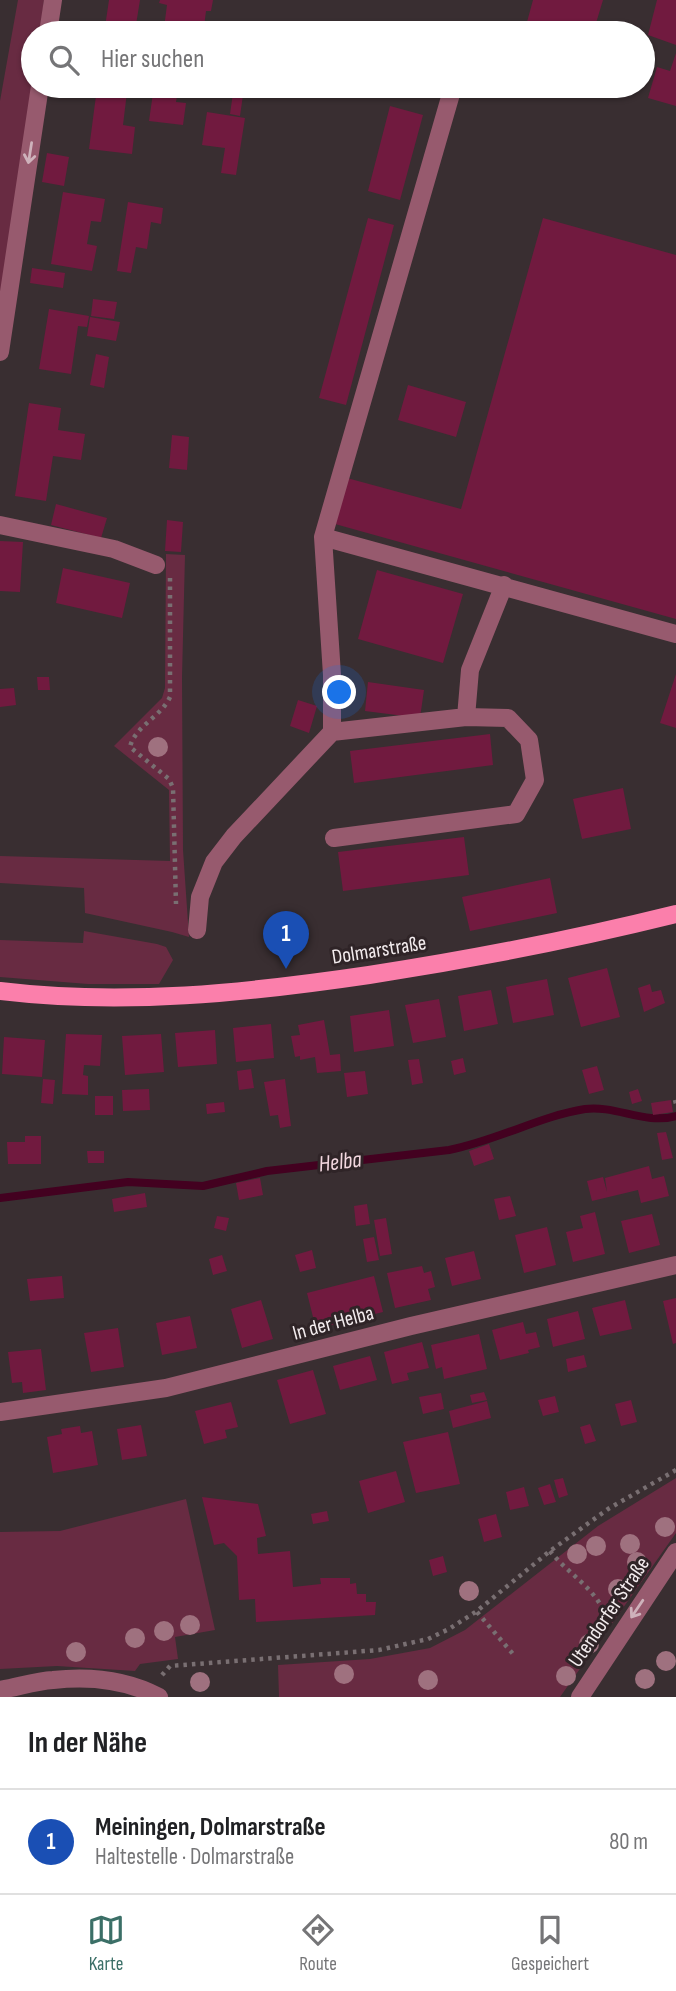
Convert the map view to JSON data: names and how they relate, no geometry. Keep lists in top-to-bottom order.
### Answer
{
  "streets": {
    "main road": ["Dolmarstraße"],
    "street": ["In der Helba", "Utendorfer Straße"]
  },
  "one_way": ["Utendorfer Straße"],
  "water": ["Helba"],
  "page": {
    "search": "Hier suchen",
    "pins": "1",
    "heading": "In der Nähe",
    "list": [
      {
        "mark": "1",
        "name": "Meiningen, Dolmarstraße",
        "note": "Haltestelle · Dolmarstraße",
        "value": "80 m"
      }
    ],
    "nav": ["Karte", "Route", "Gespeichert"]
  }
}
